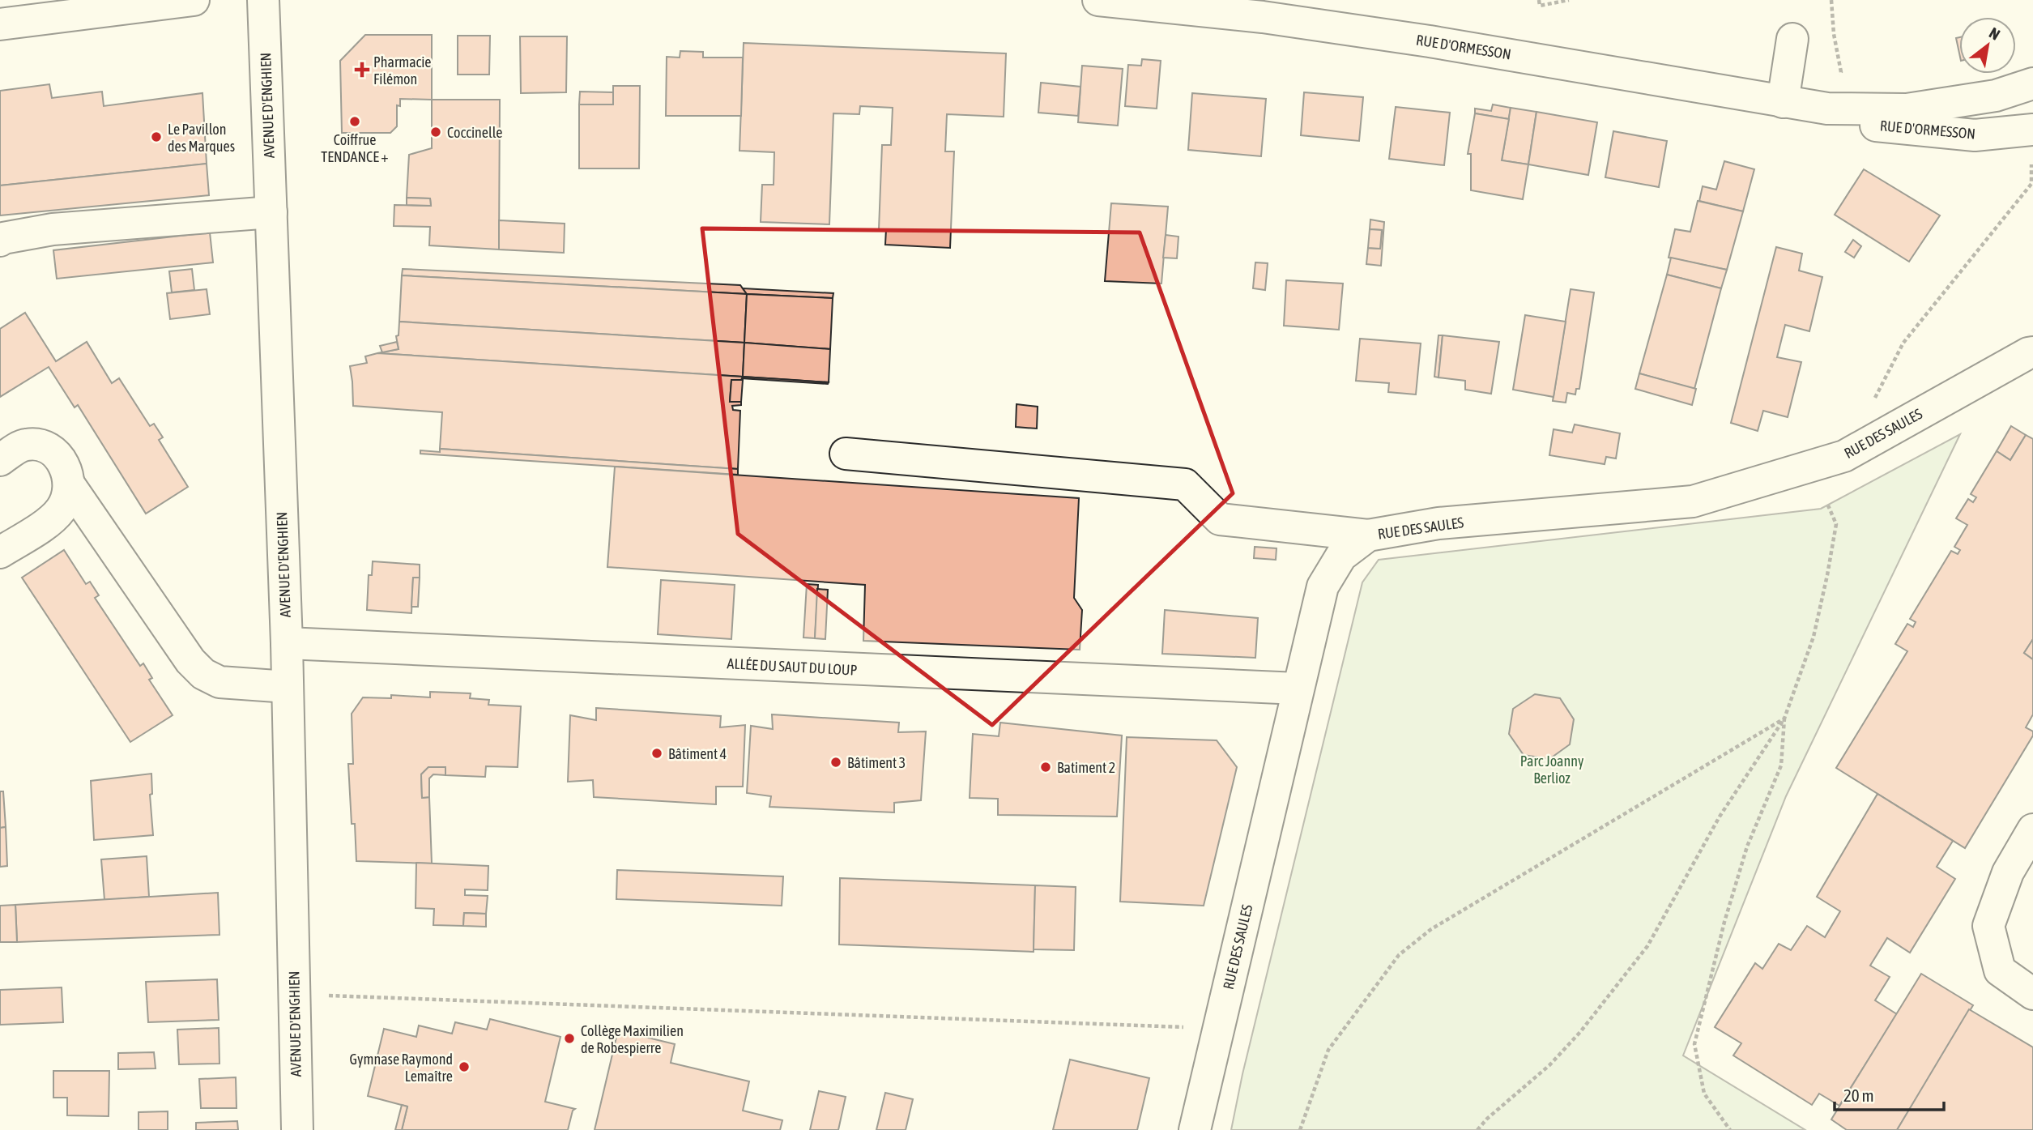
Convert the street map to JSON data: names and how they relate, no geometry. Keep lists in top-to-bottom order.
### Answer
{
  "streets": {
    "street": [
      "RUE D'ORMESSON",
      "AVENUE D'ENGHIEN",
      "RUE DES SAULES",
      "ALLÉE DU SAUT DU LOUP"
    ]
  },
  "crossings": [
    ["AVENUE D'ENGHIEN", "ALLÉE DU SAUT DU LOUP"],
    ["RUE DES SAULES", "ALLÉE DU SAUT DU LOUP"]
  ],
  "parks": ["Parc Joanny Berlioz"],
  "places": {
    "health": ["Pharmacie Filémon"],
    "other": [
      "Coiffrue TENDANCE +",
      "Coccinelle",
      "Le Pavillon des Marques",
      "Bâtiment 4",
      "Bâtiment 3",
      "Batiment 2",
      "Collège Maximilien de Robespierre",
      "Gymnase Raymond Lemaître"
    ]
  },
  "scale_bar": "20 m",
  "north": "top right"
}
